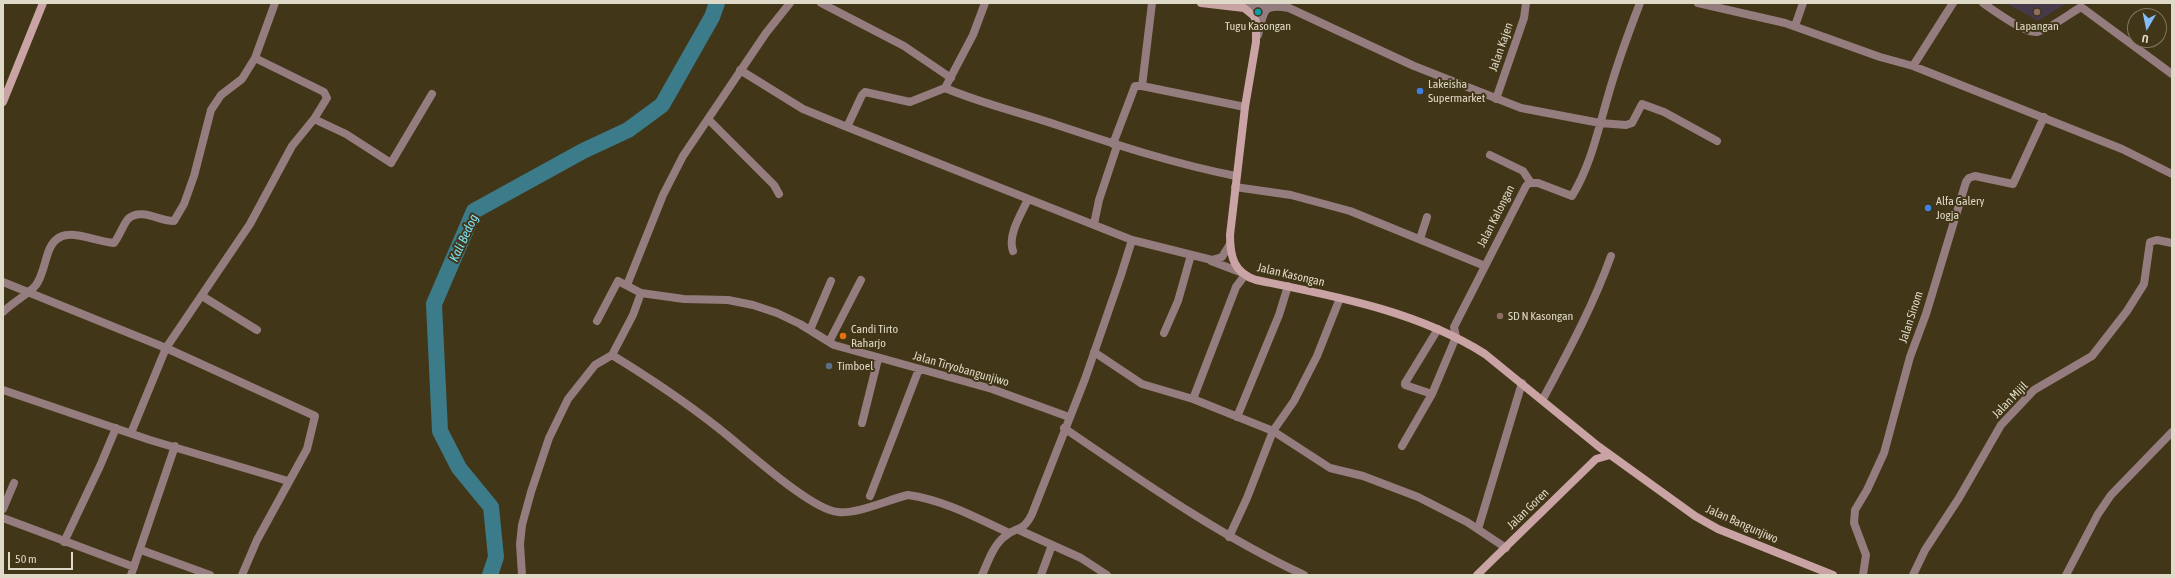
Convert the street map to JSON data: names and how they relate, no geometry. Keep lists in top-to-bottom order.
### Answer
{
  "streets": {
    "main road": ["Jalan Kasongan", "Jalan Goren", "Jalan Bangunjiwo"],
    "street": [
      "Jalan Kajen",
      "Jalan Kalongan",
      "Jalan Sinom",
      "Jalan Tiryobangunjiwo",
      "Jalan Mijil"
    ]
  },
  "crossings": [
    ["Jalan Kalongan", "Jalan Kasongan"],
    ["Jalan Kasongan", "Jalan Goren"],
    ["Jalan Kasongan", "Jalan Bangunjiwo"],
    ["Jalan Goren", "Jalan Bangunjiwo"]
  ],
  "water": ["Kali Bedog"],
  "places": [
    "Tugu Kasongan",
    "Lapangan",
    "Lakeisha Supermarket",
    "Alfa Galery Jogja",
    "SD N Kasongan",
    "Candi Tirto Raharjo",
    "Timboel"
  ],
  "scale_bar": "50 m",
  "north": "bottom"
}
